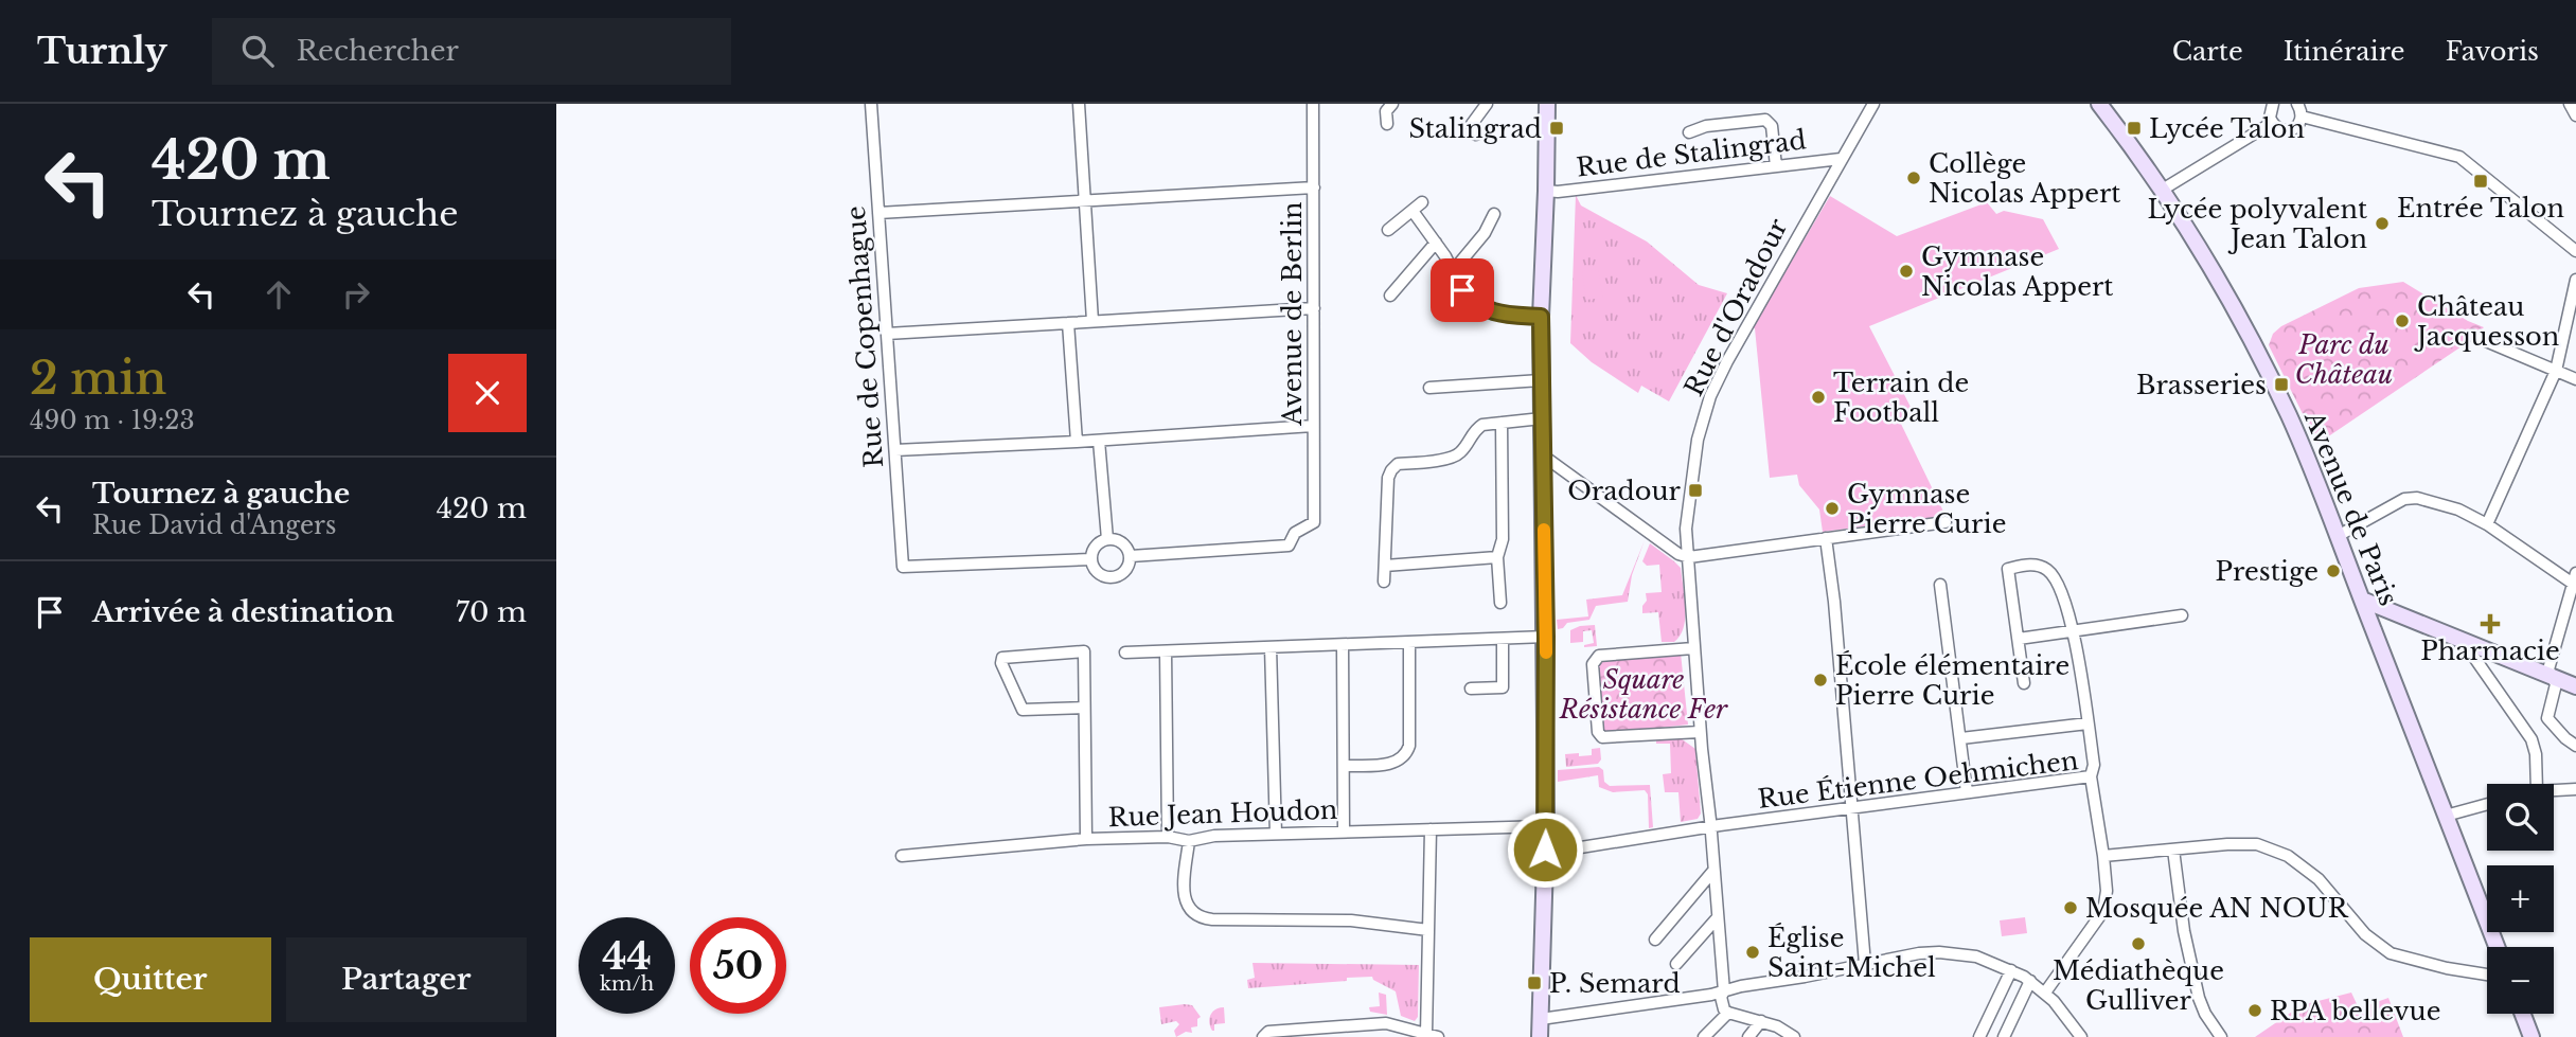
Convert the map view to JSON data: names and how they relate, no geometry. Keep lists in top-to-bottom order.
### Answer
{
  "streets": {
    "main road": ["Avenue de Paris"],
    "street": [
      "Rue de Stalingrad",
      "Rue d'Oradour",
      "Avenue de Berlin",
      "Rue de Copenhague",
      "Rue Étienne Oehmichen",
      "Rue Jean Houdon"
    ]
  },
  "crossings": [
    ["Rue de Stalingrad", "Rue d'Oradour"],
    ["Rue d'Oradour", "Rue Étienne Oehmichen"],
    ["Avenue de Berlin", "Rue de Copenhague"]
  ],
  "parks": ["Parc du Château", "Square Résistance Fer"],
  "places": {
    "transit": [
      "Stalingrad",
      "Lycée Talon",
      "Entrée Talon",
      "Brasseries",
      "Oradour",
      "P. Semard"
    ],
    "other": [
      "Collège Nicolas Appert",
      "Lycée polyvalent Jean Talon",
      "Gymnase Nicolas Appert",
      "Château Jacquesson",
      "Terrain de Football",
      "Gymnase Pierre Curie",
      "Prestige",
      "École élémentaire Pierre Curie",
      "Mosquée AN NOUR",
      "Médiathèque Gulliver",
      "Église Saint-Michel",
      "RPA bellevue"
    ],
    "health": ["Pharmacie"]
  },
  "page": {
    "header": "Turnly",
    "search": "Rechercher",
    "nav": ["Carte", "Itinéraire", "Favoris"],
    "turn": ["420 m", "Tournez à gauche"],
    "heading": ["2 min", "490 m · 19:23"],
    "list": [
      {
        "name": "Tournez à gauche",
        "note": "Rue David d'Angers",
        "value": "420 m"
      },
      {
        "name": "Arrivée à destination",
        "value": "70 m"
      }
    ],
    "map_buttons": ["+", "−"],
    "speed": "44 km/h",
    "limit": "50",
    "buttons": ["Quitter", "Partager"]
  }
}
